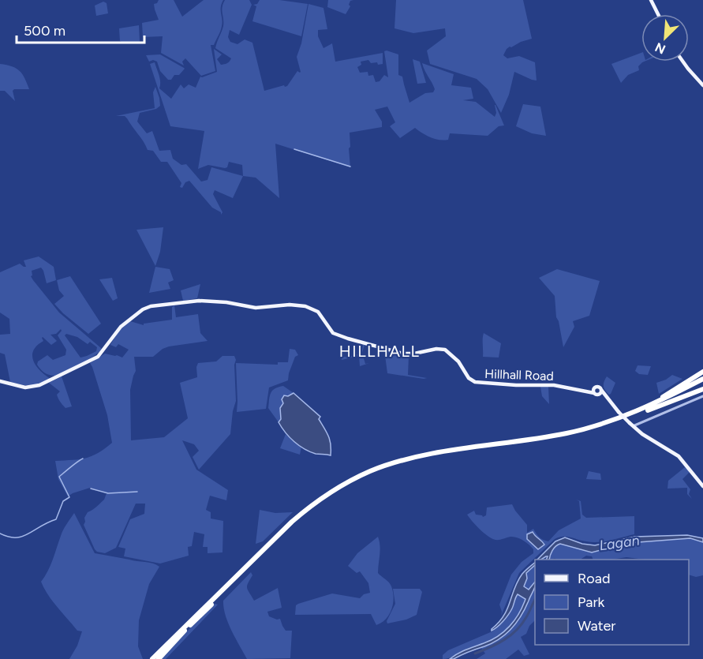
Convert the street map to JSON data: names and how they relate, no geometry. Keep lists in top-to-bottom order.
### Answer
{
  "streets": {
    "main road": ["Hillhall Road"]
  },
  "districts": ["HILLHALL"],
  "water": ["Lagan"],
  "legend": ["Road", "Park", "Water"],
  "scale_bar": "500 m",
  "north": "bottom left"
}
